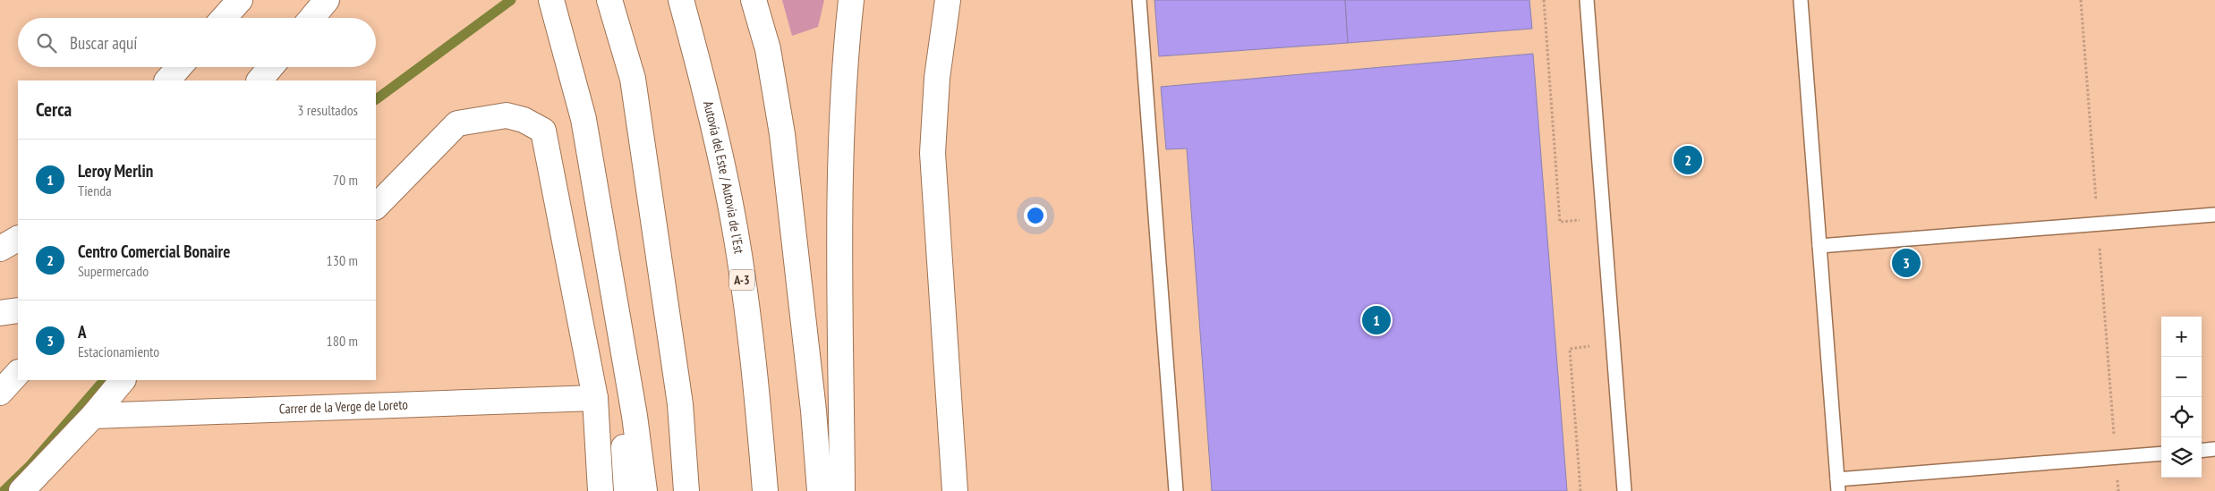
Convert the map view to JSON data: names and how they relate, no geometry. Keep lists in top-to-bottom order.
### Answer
{
  "streets": {
    "main road": ["Autovía del Este / Autovia de l'Est", "A-3", "Carrer de la Verge de Loreto"]
  },
  "page": {
    "search": "Buscar aquí",
    "heading": ["Cerca", "3 resultados"],
    "list": [
      {
        "mark": "1",
        "name": "Leroy Merlin",
        "note": "Tienda",
        "value": "70 m"
      },
      {
        "mark": "2",
        "name": "Centro Comercial Bonaire",
        "note": "Supermercado",
        "value": "130 m"
      },
      {
        "mark": "3",
        "name": "A",
        "note": "Estacionamiento",
        "value": "180 m"
      }
    ],
    "pins": ["2", "3", "1"],
    "map_buttons": ["+", "−"]
  }
}
